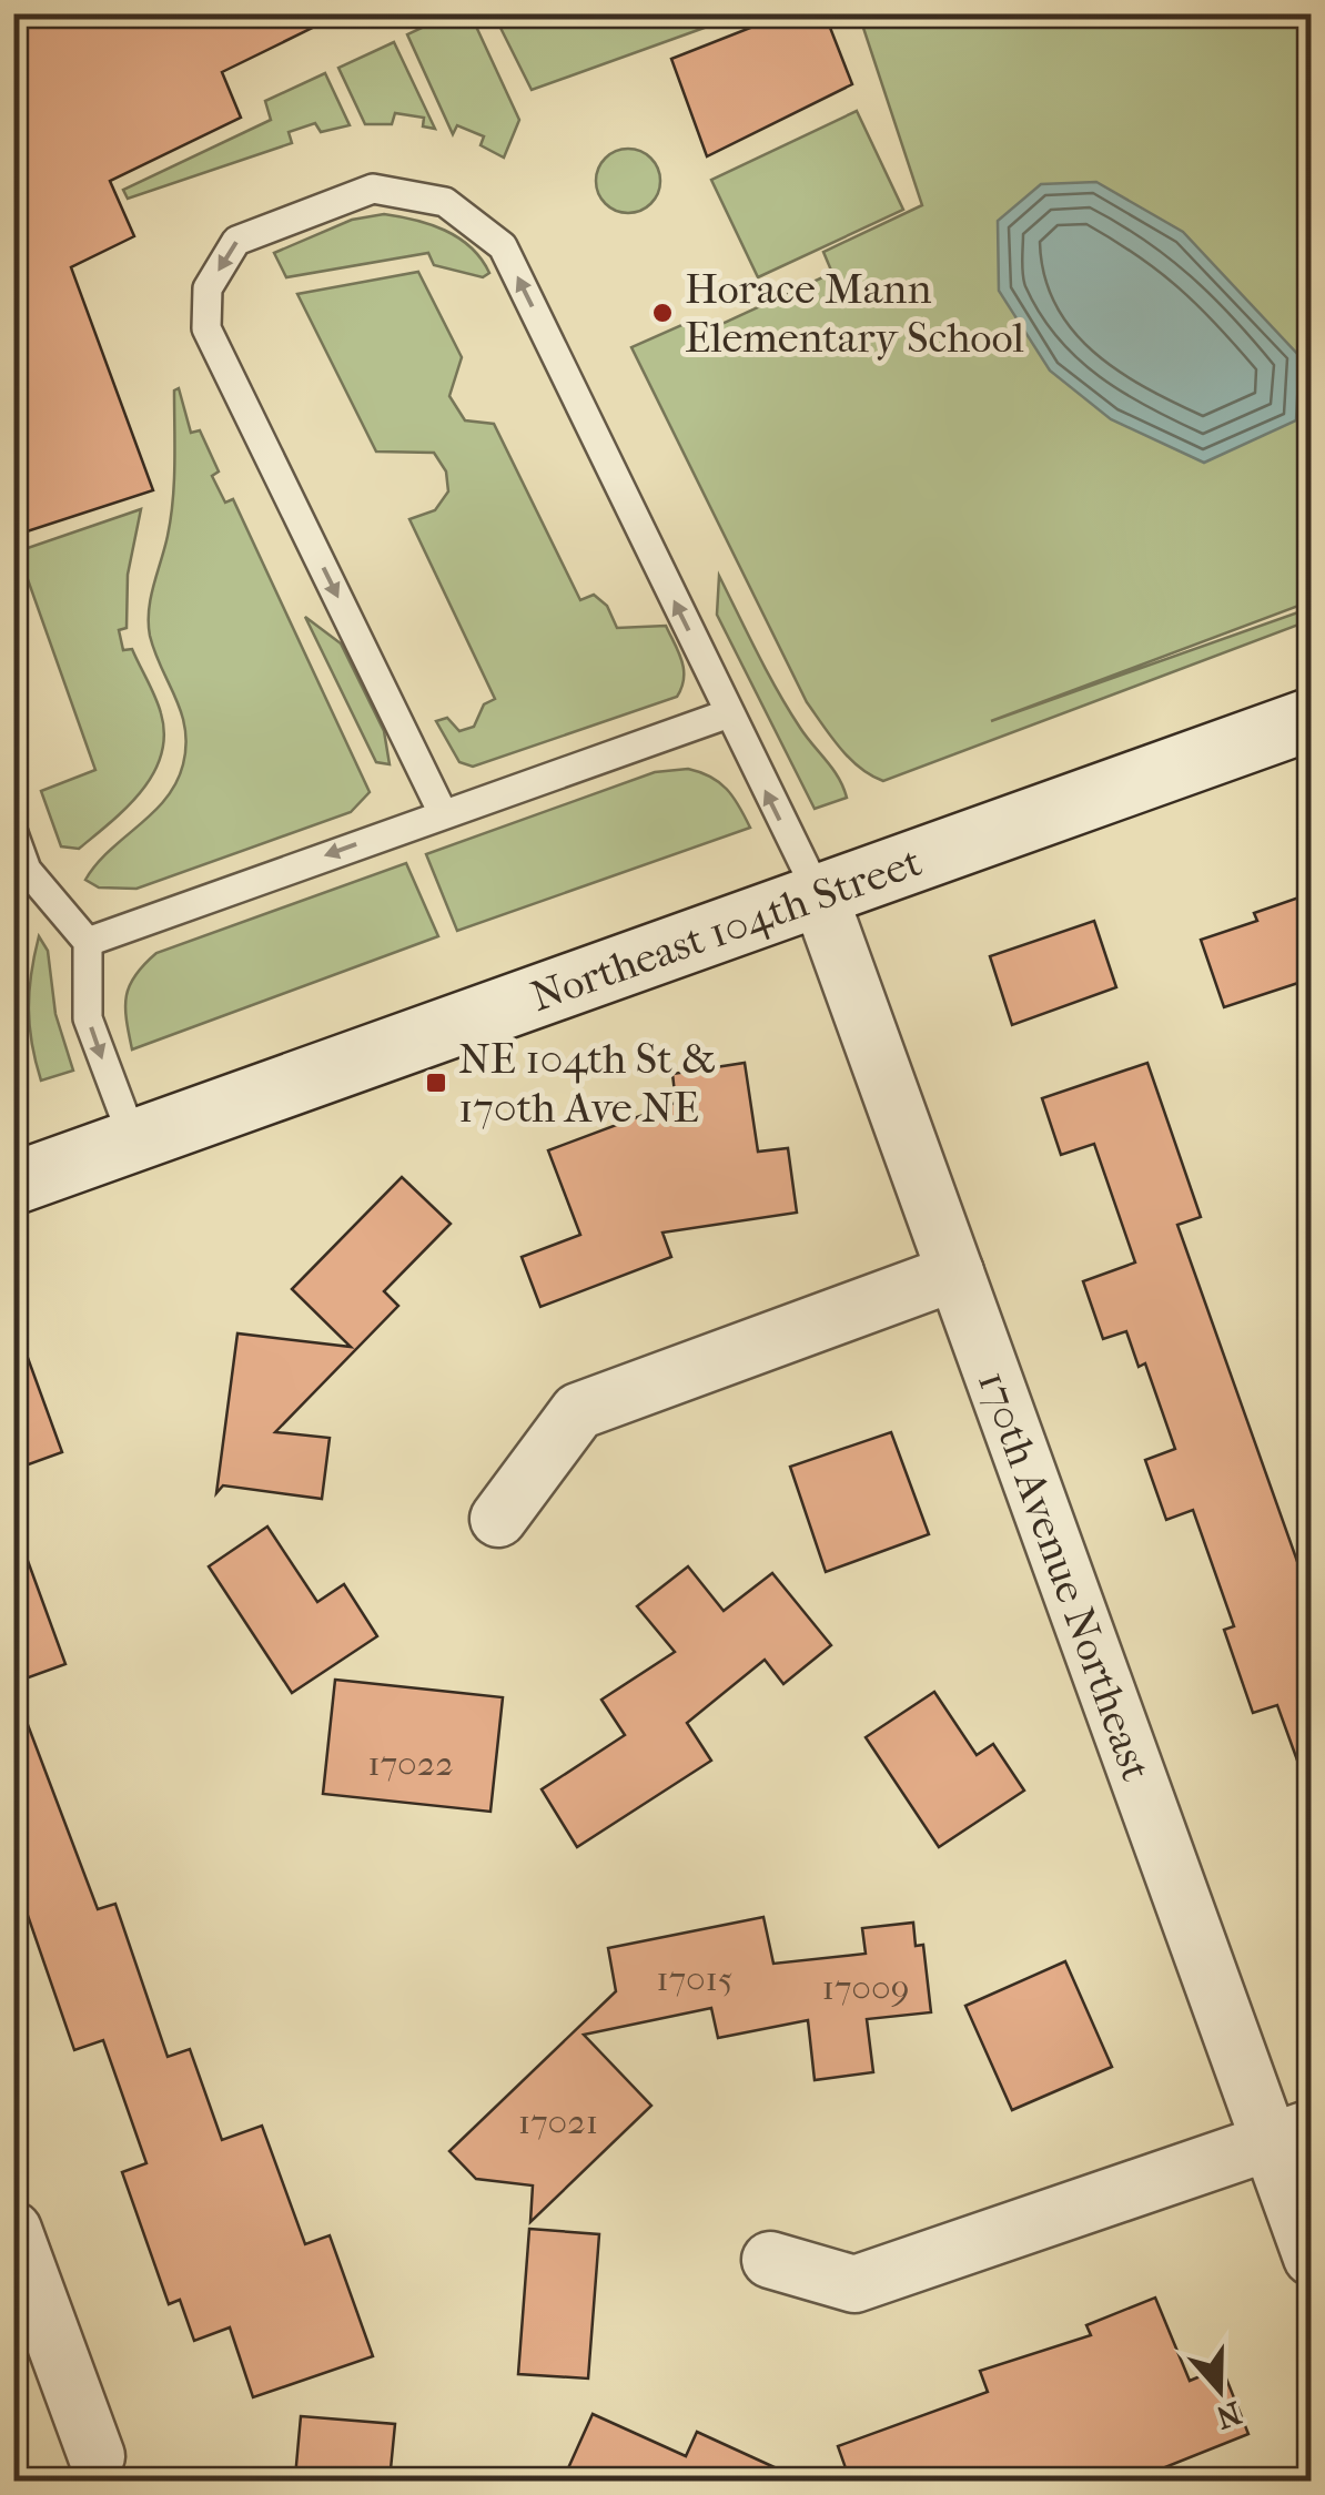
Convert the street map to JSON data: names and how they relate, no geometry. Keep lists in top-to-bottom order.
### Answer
{
  "streets": {
    "street": ["Northeast 104th Street", "170th Avenue Northeast"]
  },
  "crossings": [
    ["Northeast 104th Street", "170th Avenue Northeast"]
  ],
  "places": {
    "other": ["Horace Mann Elementary School"],
    "transit": ["NE 104th St & 170th Ave NE"]
  },
  "house_numbers": [
    "17022",
    "17015",
    "17009",
    "17021"
  ],
  "north": "bottom"
}
